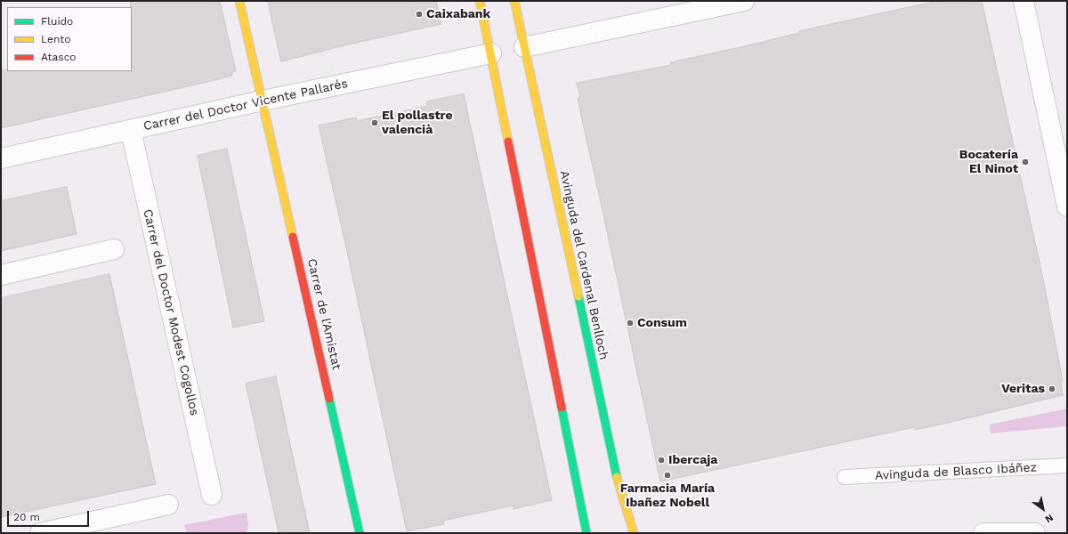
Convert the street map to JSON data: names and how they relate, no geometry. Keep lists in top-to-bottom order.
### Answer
{
  "streets": {
    "main road": ["Avinguda del Cardenal Benlloch", "Carrer de l'Amistat"],
    "street": ["Carrer del Doctor Vicente Pallarés", "Carrer del Doctor Modest Cogollos"],
    "lane": ["Avinguda de Blasco Ibáñez"]
  },
  "crossings": [
    ["Carrer del Doctor Vicente Pallarés", "Carrer del Doctor Modest Cogollos"],
    ["Carrer del Doctor Vicente Pallarés", "Carrer de l'Amistat"]
  ],
  "places": [
    "Caixabank",
    "El pollastre valencià",
    "Bocatería El Ninot",
    "Consum",
    "Veritas",
    "Ibercaja",
    "Farmacia María Ibañez Nobell"
  ],
  "legend": ["Fluido", "Lento", "Atasco"],
  "scale_bar": "20 m",
  "north": "bottom right"
}
